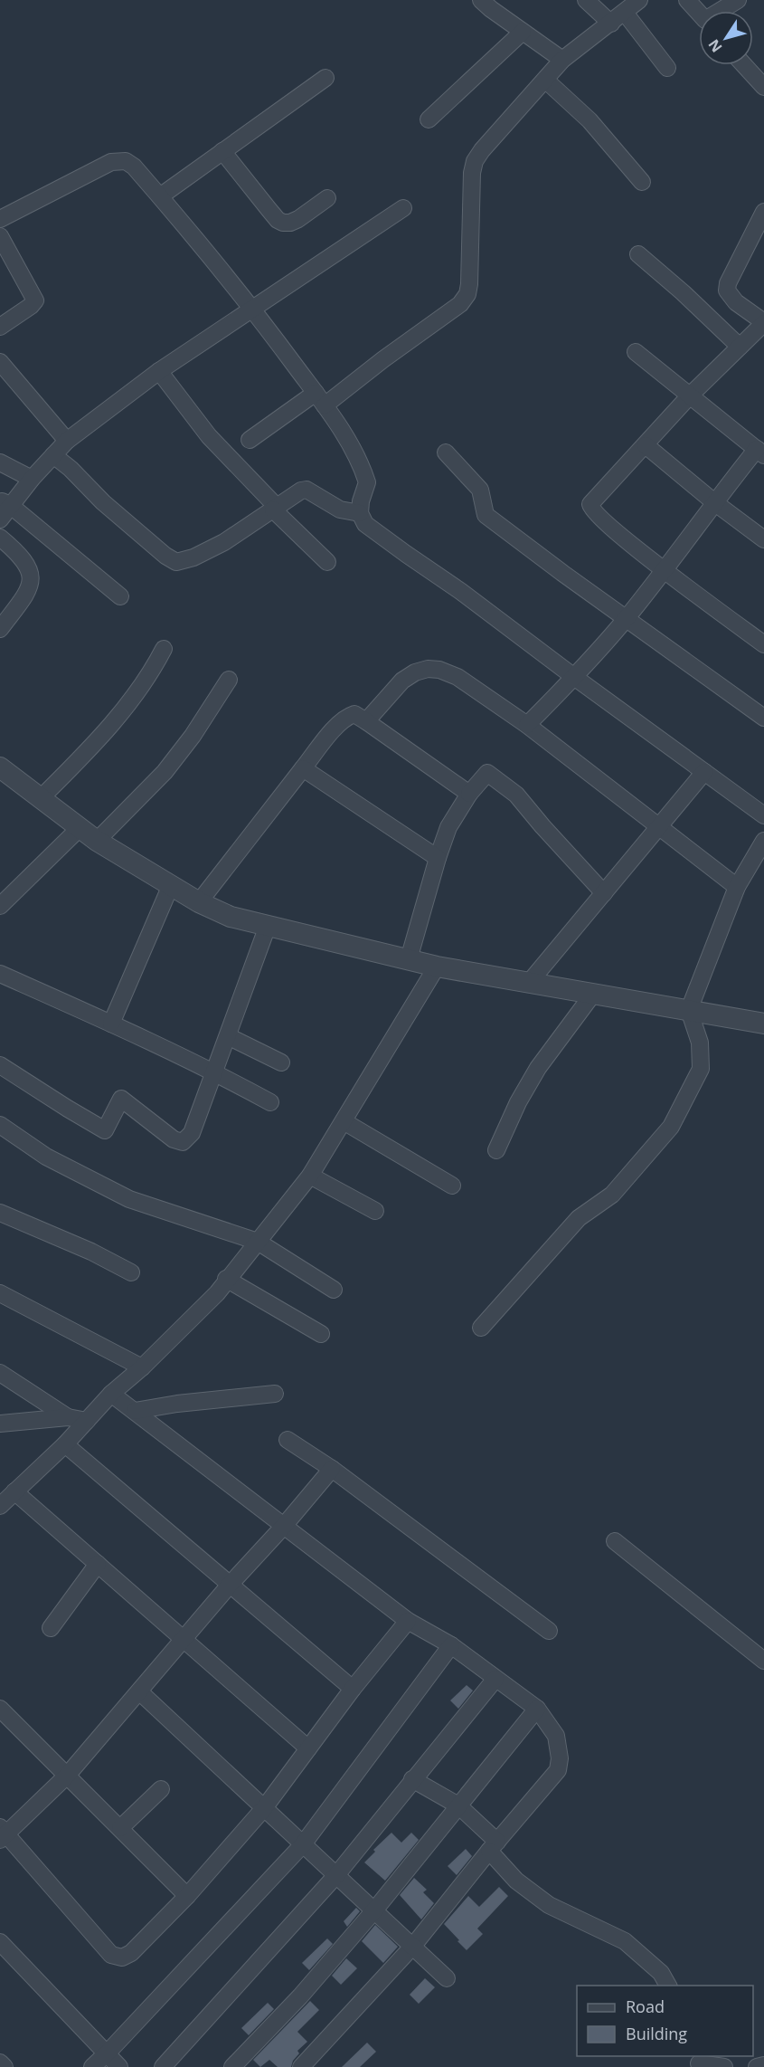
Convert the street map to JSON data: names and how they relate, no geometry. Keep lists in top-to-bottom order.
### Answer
{
  "legend": ["Road", "Building"],
  "north": "bottom left"
}
